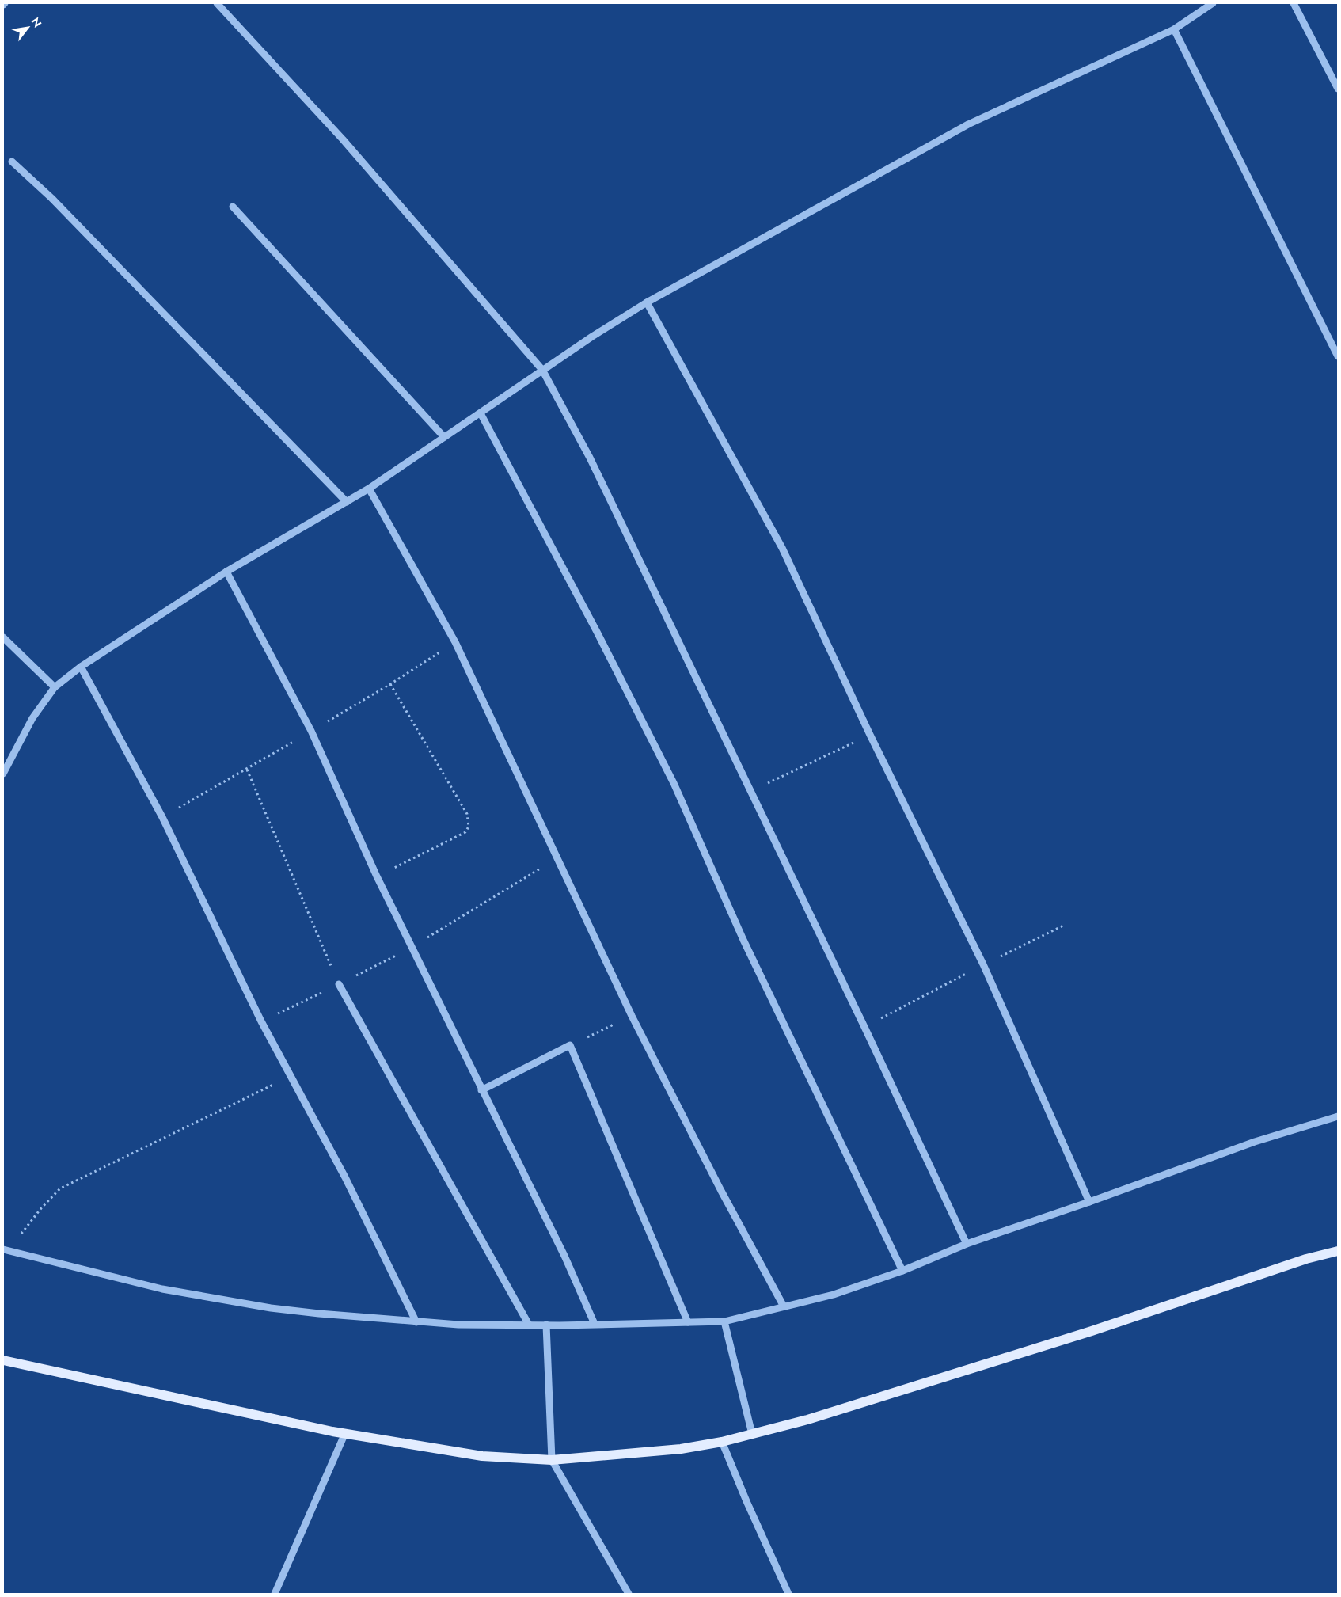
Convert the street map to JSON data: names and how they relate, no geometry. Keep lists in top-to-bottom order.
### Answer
{
  "north": "top right"
}
